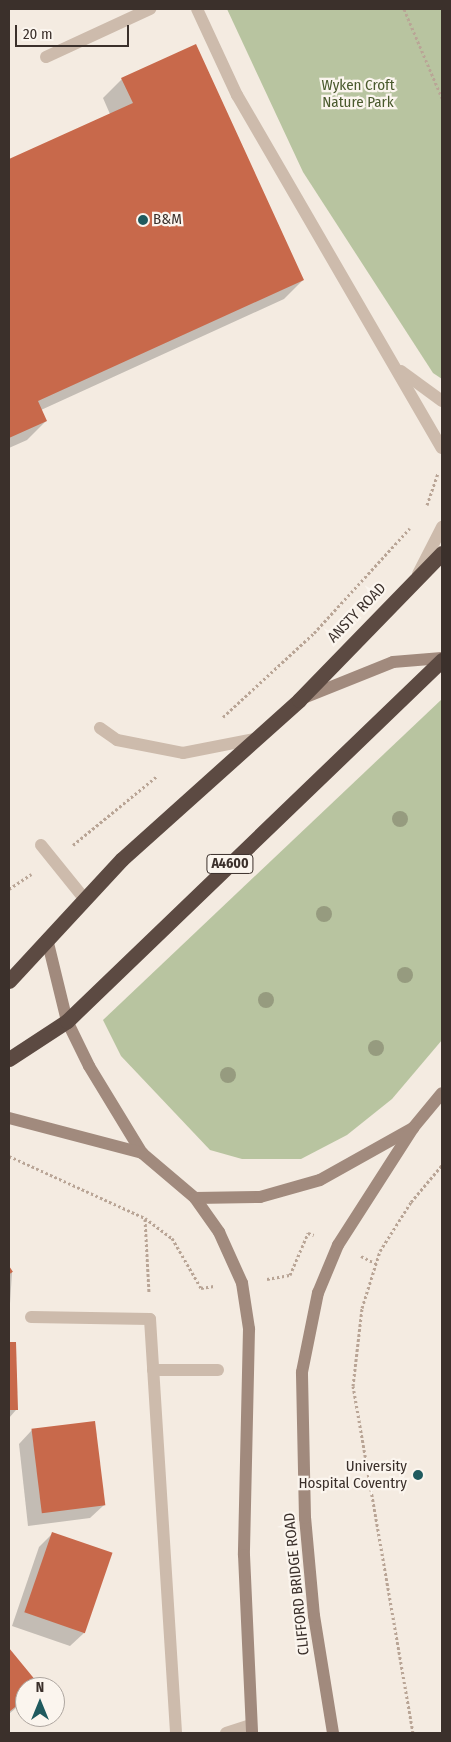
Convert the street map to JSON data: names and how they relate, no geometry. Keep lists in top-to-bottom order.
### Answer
{
  "streets": {
    "highway": ["ANSTY ROAD", "A4600"],
    "main road": ["CLIFFORD BRIDGE ROAD"]
  },
  "parks": ["Wyken Croft Nature Park"],
  "places": ["B&M", "University Hospital Coventry"],
  "scale_bar": "20 m",
  "north": "top"
}
